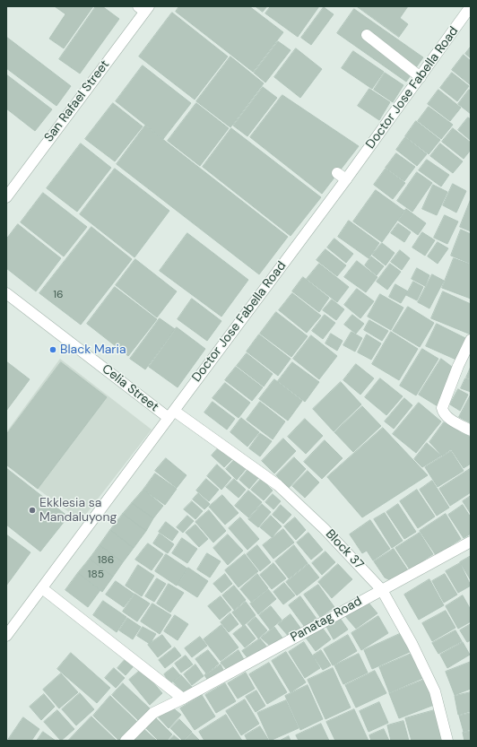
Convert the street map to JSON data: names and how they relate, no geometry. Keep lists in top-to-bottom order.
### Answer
{
  "streets": {
    "street": [
      "Doctor Jose Fabella Road",
      "San Rafael Street",
      "Celia Street",
      "Block 37",
      "Panatag Road"
    ]
  },
  "crossings": [
    ["Doctor Jose Fabella Road", "Celia Street"],
    ["Doctor Jose Fabella Road", "Block 37"],
    ["Celia Street", "Block 37"],
    ["Block 37", "Panatag Road"]
  ],
  "places": ["Black Maria", "Ekklesia sa Mandaluyong"],
  "house_numbers": ["16", "186", "185"]
}
